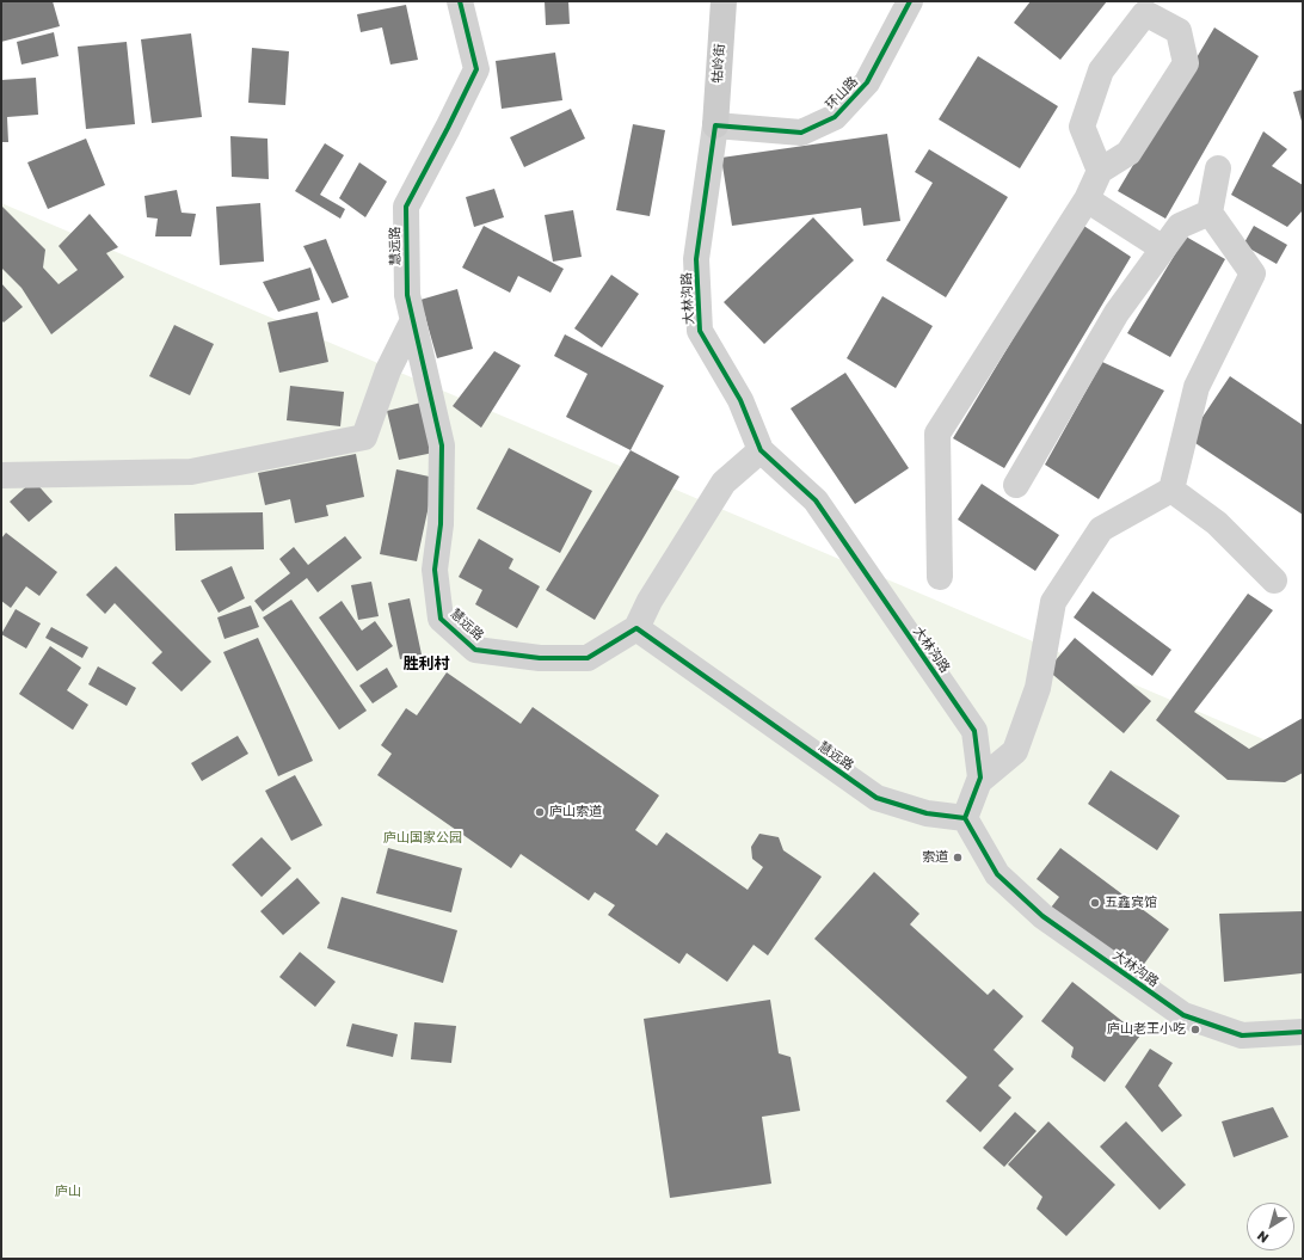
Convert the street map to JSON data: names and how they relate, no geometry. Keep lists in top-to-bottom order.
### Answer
{
  "streets": {
    "main road": ["牯岭街"],
    "street": ["环山路", "慧远路", "大林沟路"]
  },
  "crossings": [
    ["牯岭街", "环山路"],
    ["牯岭街", "大林沟路"],
    ["环山路", "大林沟路"],
    ["慧远路", "大林沟路"]
  ],
  "districts": ["胜利村"],
  "parks": ["庐山国家公园", "庐山"],
  "places": [
    "庐山索道",
    "索道",
    "五鑫宾馆",
    "庐山老王小吃"
  ],
  "north": "bottom left"
}
